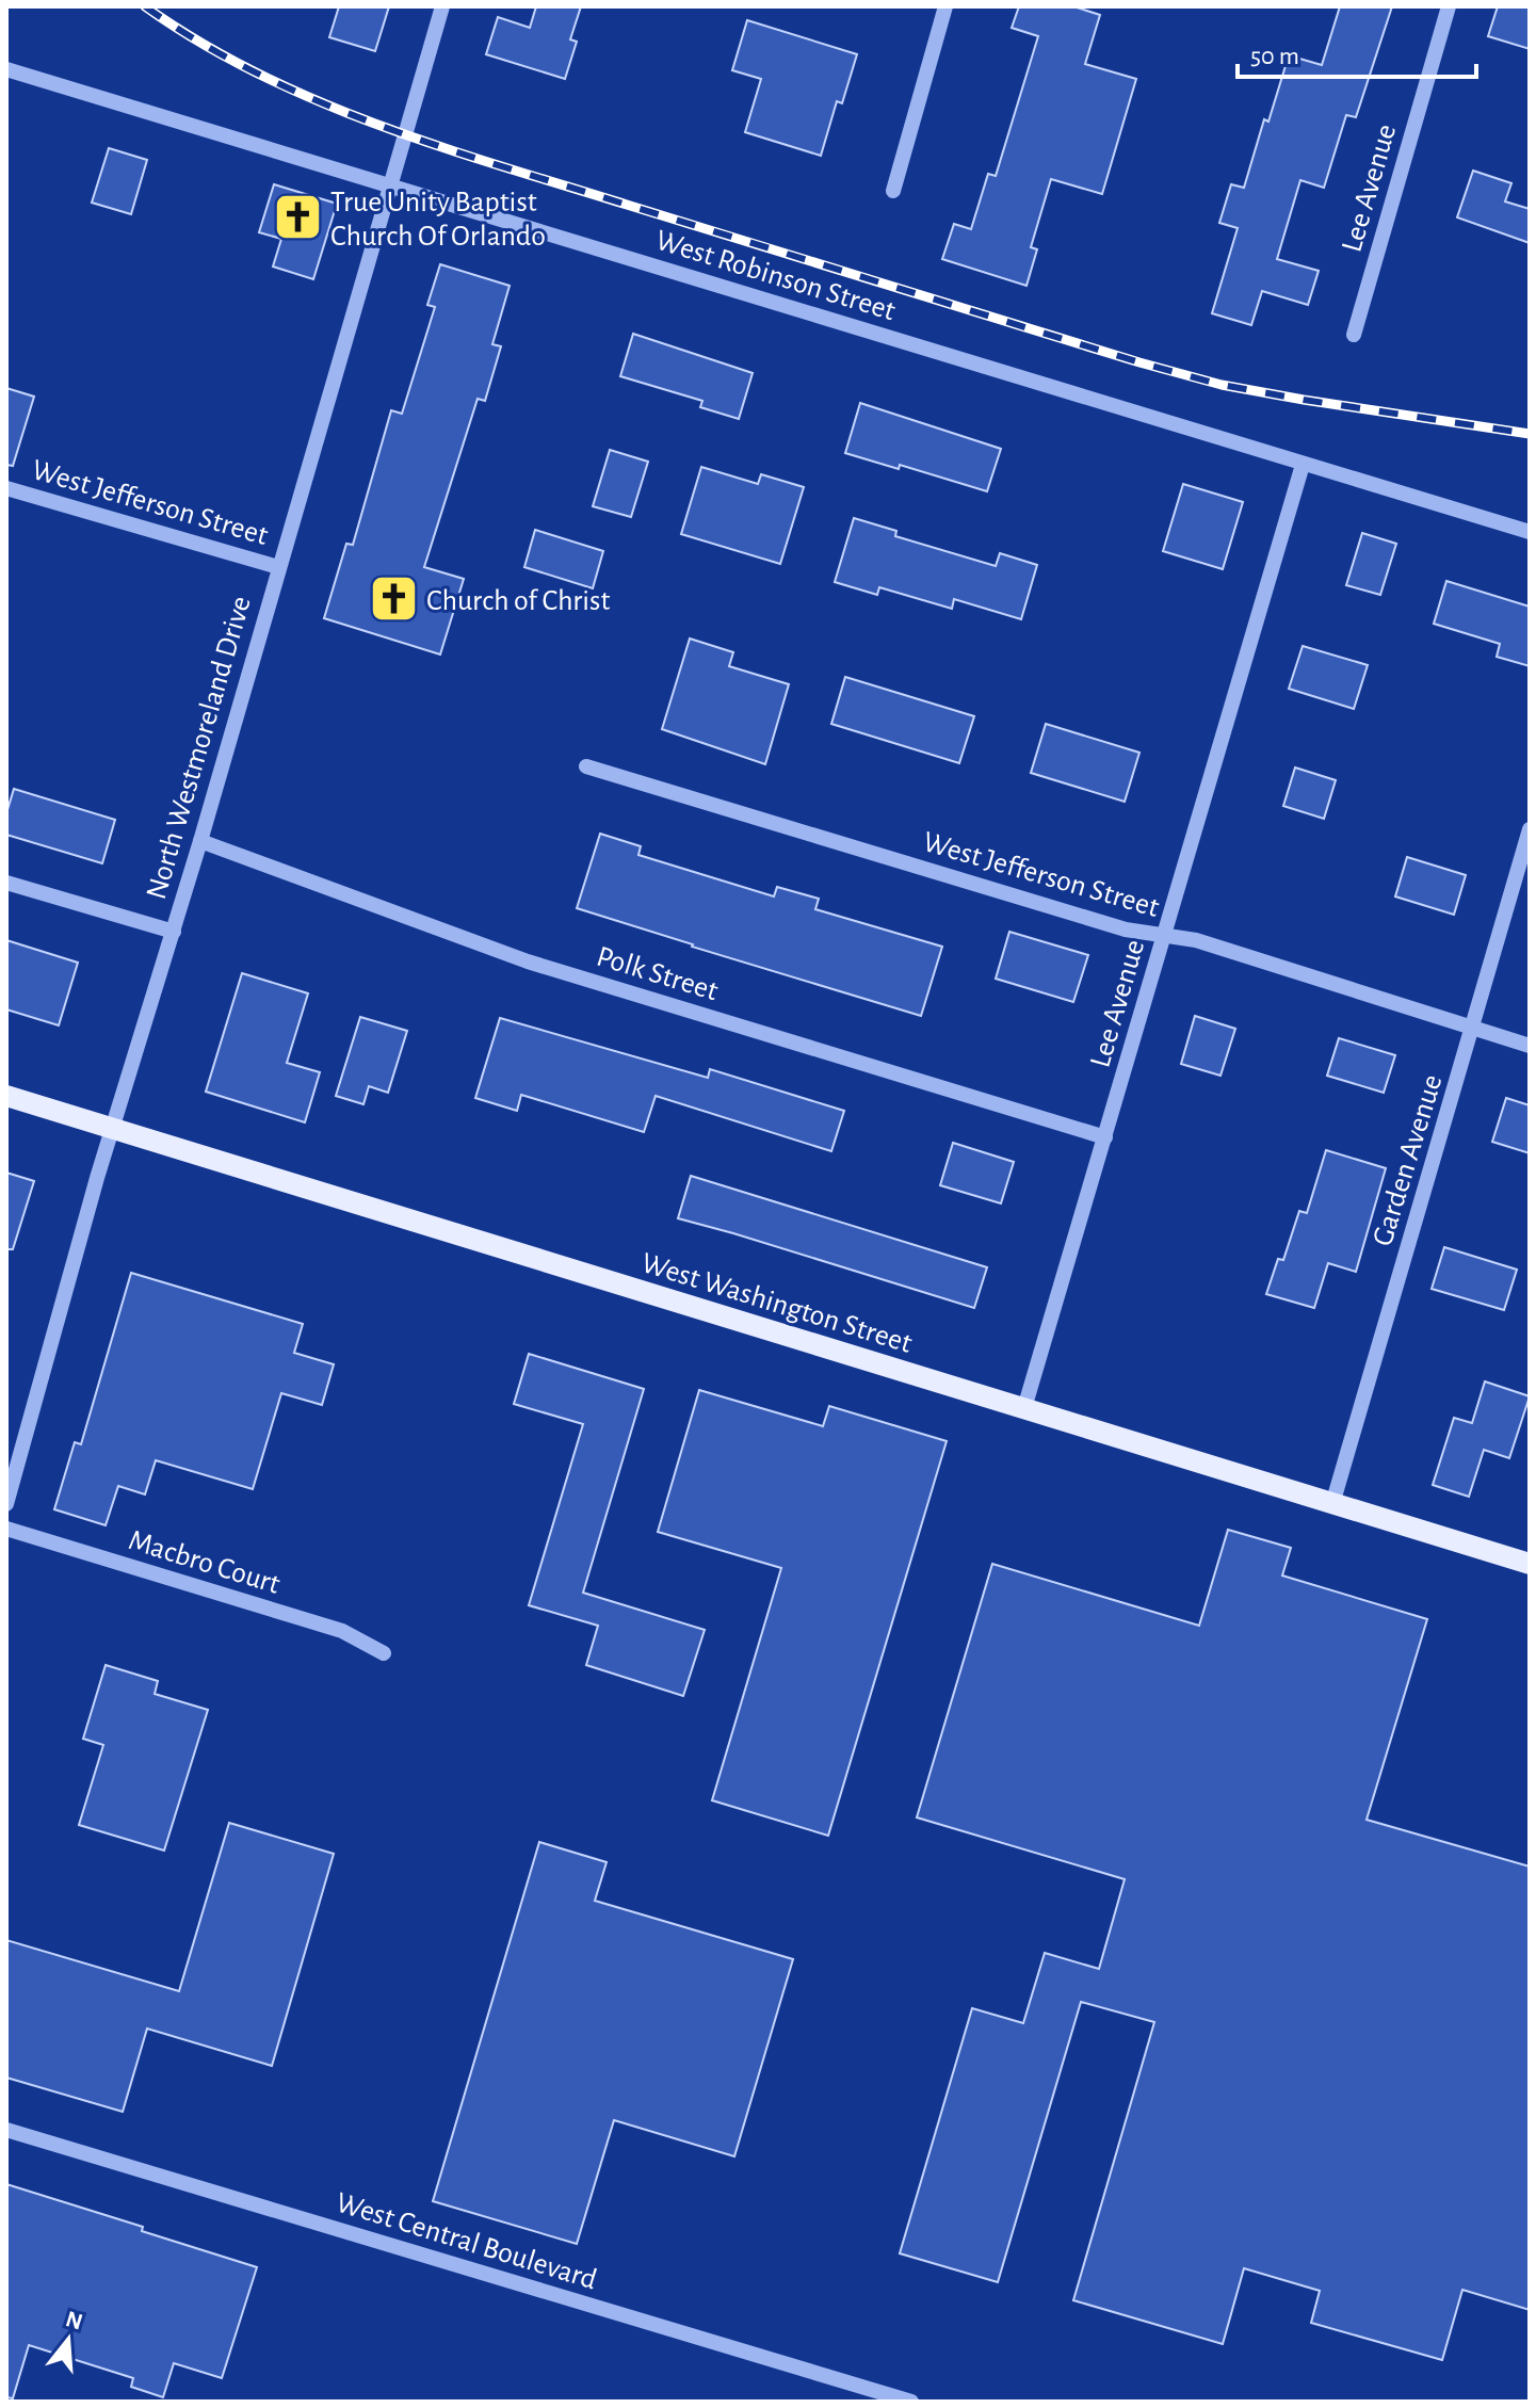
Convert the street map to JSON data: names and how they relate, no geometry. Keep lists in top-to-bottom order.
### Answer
{
  "streets": {
    "main road": ["West Washington Street"],
    "street": [
      "Lee Avenue",
      "West Robinson Street",
      "West Jefferson Street",
      "North Westmoreland Drive",
      "Polk Street",
      "Garden Avenue",
      "Macbro Court",
      "West Central Boulevard"
    ]
  },
  "crossings": [
    ["Lee Avenue", "West Robinson Street"],
    ["Lee Avenue", "West Jefferson Street"],
    ["Lee Avenue", "Polk Street"],
    ["Lee Avenue", "West Washington Street"],
    ["West Robinson Street", "North Westmoreland Drive"],
    ["West Jefferson Street", "North Westmoreland Drive"],
    ["West Jefferson Street", "Garden Avenue"],
    ["North Westmoreland Drive", "Polk Street"],
    ["North Westmoreland Drive", "West Washington Street"],
    ["Garden Avenue", "West Washington Street"]
  ],
  "places": {
    "church": ["True Unity Baptist Church Of Orlando", "Church of Christ"]
  },
  "scale_bar": "50 m",
  "north": "top"
}
